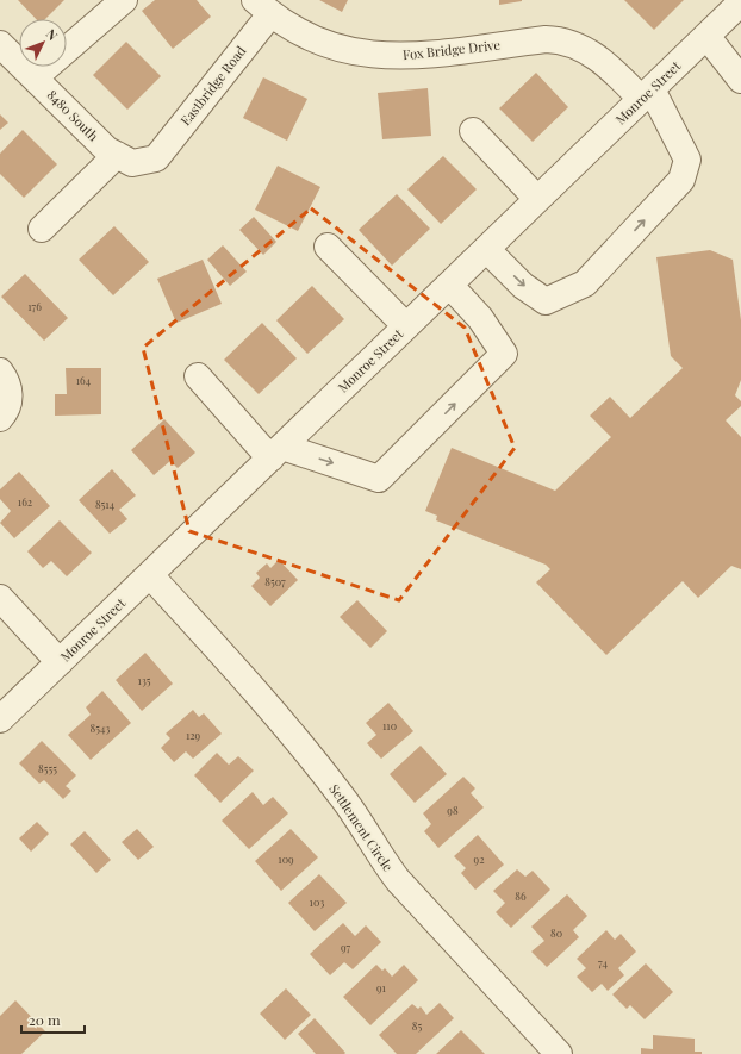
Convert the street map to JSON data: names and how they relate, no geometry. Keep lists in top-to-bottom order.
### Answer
{
  "streets": {
    "street": [
      "Fox Bridge Drive",
      "Eastbridge Road",
      "Monroe Street",
      "8480 South",
      "Settlement Circle"
    ]
  },
  "crossings": [
    ["Fox Bridge Drive", "Eastbridge Road"],
    ["Fox Bridge Drive", "Monroe Street"],
    ["Eastbridge Road", "8480 South"],
    ["Monroe Street", "Settlement Circle"]
  ],
  "house_numbers": [
    "176",
    "164",
    "162",
    "8514",
    "8507",
    "135",
    "110",
    "8543",
    "129",
    "8555",
    "98",
    "109",
    "92",
    "86",
    "103",
    "80",
    "97",
    "74",
    "91",
    "85"
  ],
  "scale_bar": "20 m",
  "north": "top right"
}
